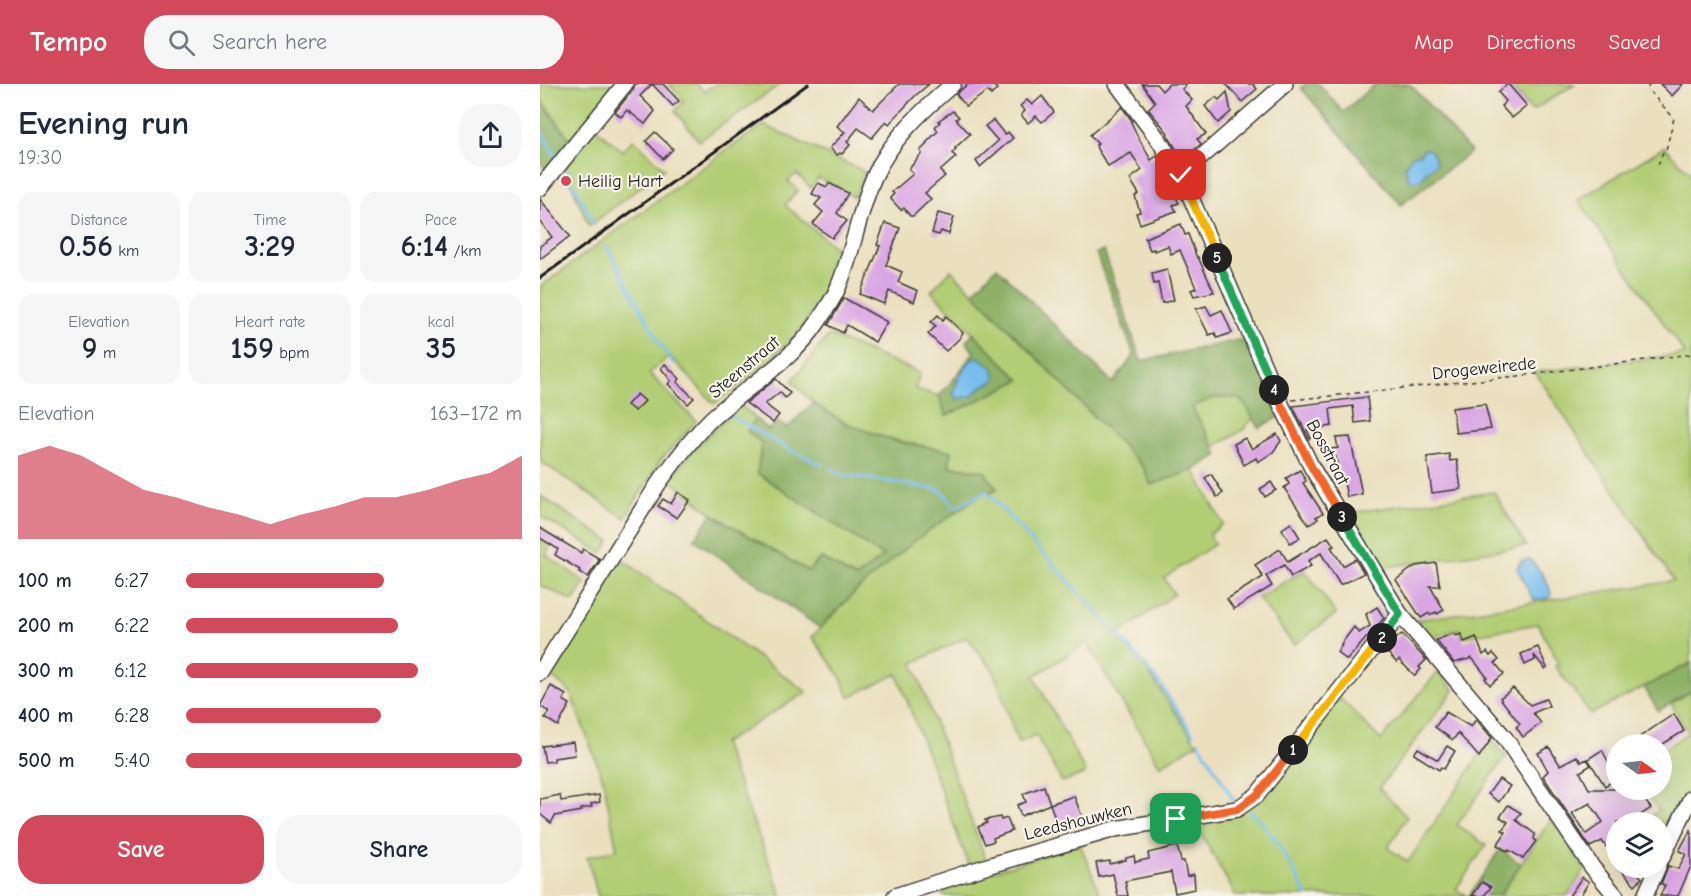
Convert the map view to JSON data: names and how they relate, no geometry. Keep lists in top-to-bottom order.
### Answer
{
  "streets": {
    "street": ["Steenstraat", "Bosstraat", "Leedshouwken"],
    "path": ["Drogeweirede"]
  },
  "crossings": [
    ["Drogeweirede", "Bosstraat"],
    ["Bosstraat", "Leedshouwken"]
  ],
  "places": ["Heilig Hart"],
  "north": "right",
  "page": {
    "header": "Tempo",
    "search": "Search here",
    "nav": ["Map", "Directions", "Saved"],
    "heading": ["Evening run", "19:30"],
    "stats": [
      ["Distance", "0.56 km"],
      ["Time", "3:29"],
      ["Pace", "6:14 /km"],
      ["Elevation", "9 m"],
      ["Heart rate", "159 bpm"],
      ["kcal", "35"]
    ],
    "pins": [
      "5",
      "4",
      "3",
      "2",
      "1"
    ],
    "chart": ["Elevation", "163–172 m"],
    "list": [
      {
        "name": "100 m",
        "note": "6:27"
      },
      {
        "name": "200 m",
        "note": "6:22"
      },
      {
        "name": "300 m",
        "note": "6:12"
      },
      {
        "name": "400 m",
        "note": "6:28"
      },
      {
        "name": "500 m",
        "note": "5:40"
      }
    ],
    "buttons": ["Save", "Share"]
  }
}
